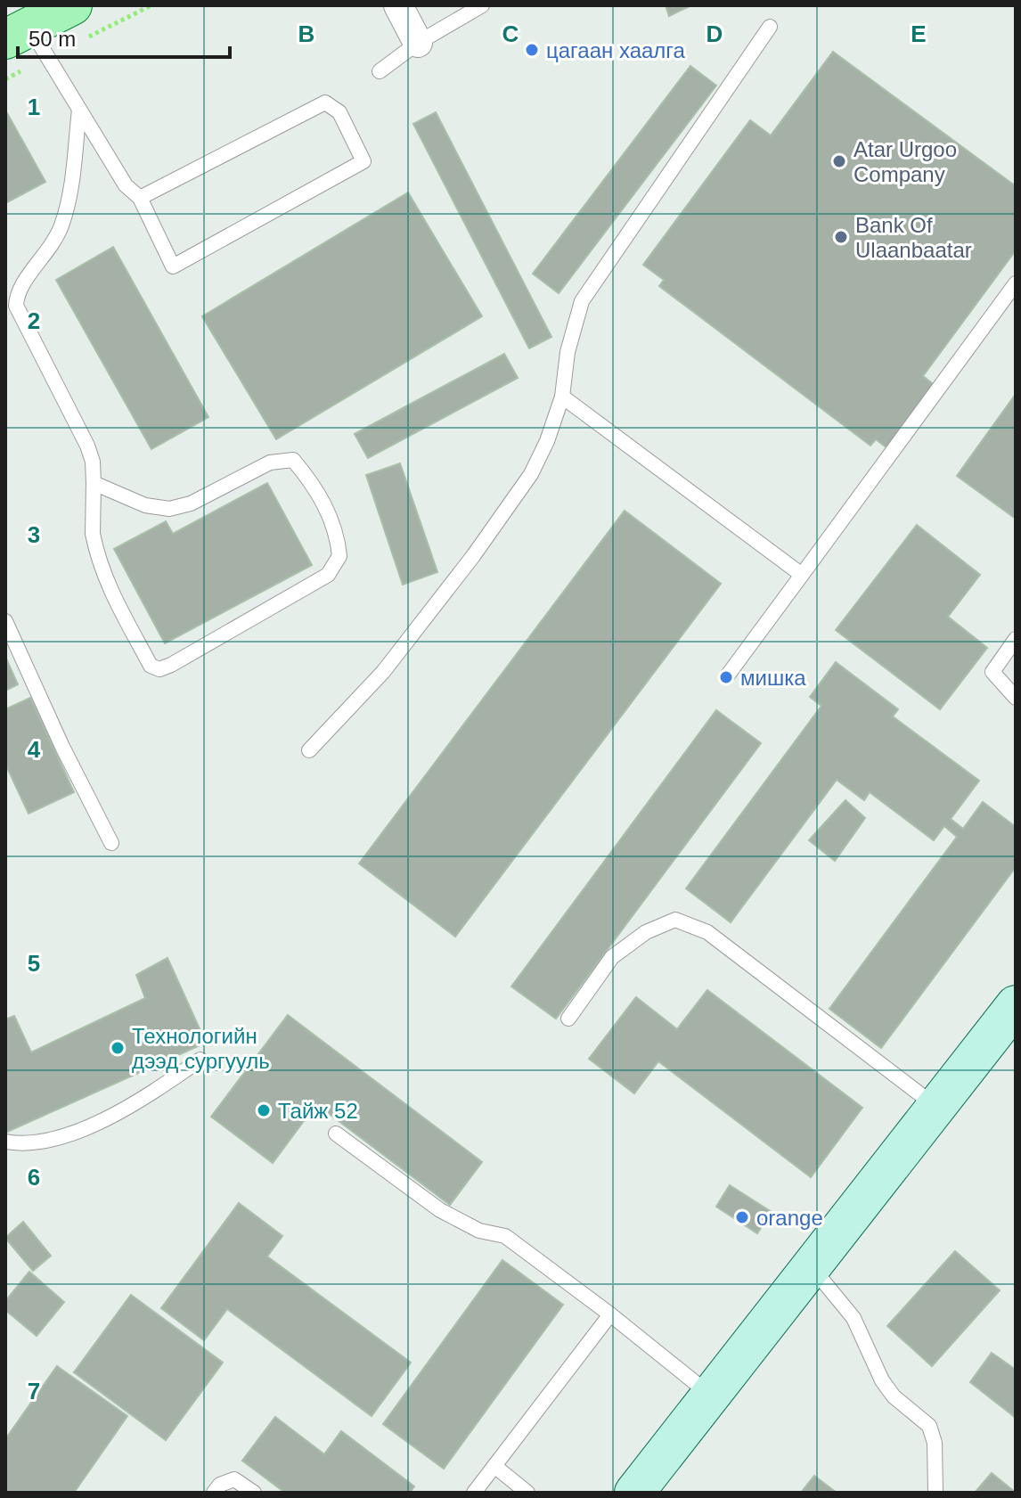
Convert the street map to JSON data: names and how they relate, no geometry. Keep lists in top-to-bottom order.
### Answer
{
  "places": [
    "цагаан хаалга",
    "Atar Urgoo Company",
    "Bank Of Ulaanbaatar",
    "мишка",
    "Технологийн дээд сургууль",
    "Тайж 52",
    "orange"
  ],
  "scale_bar": "50 m",
  "grid": {
    "columns": [
      "B",
      "C",
      "D",
      "E"
    ],
    "rows": [
      "1",
      "2",
      "3",
      "4",
      "5",
      "6",
      "7"
    ]
  }
}
